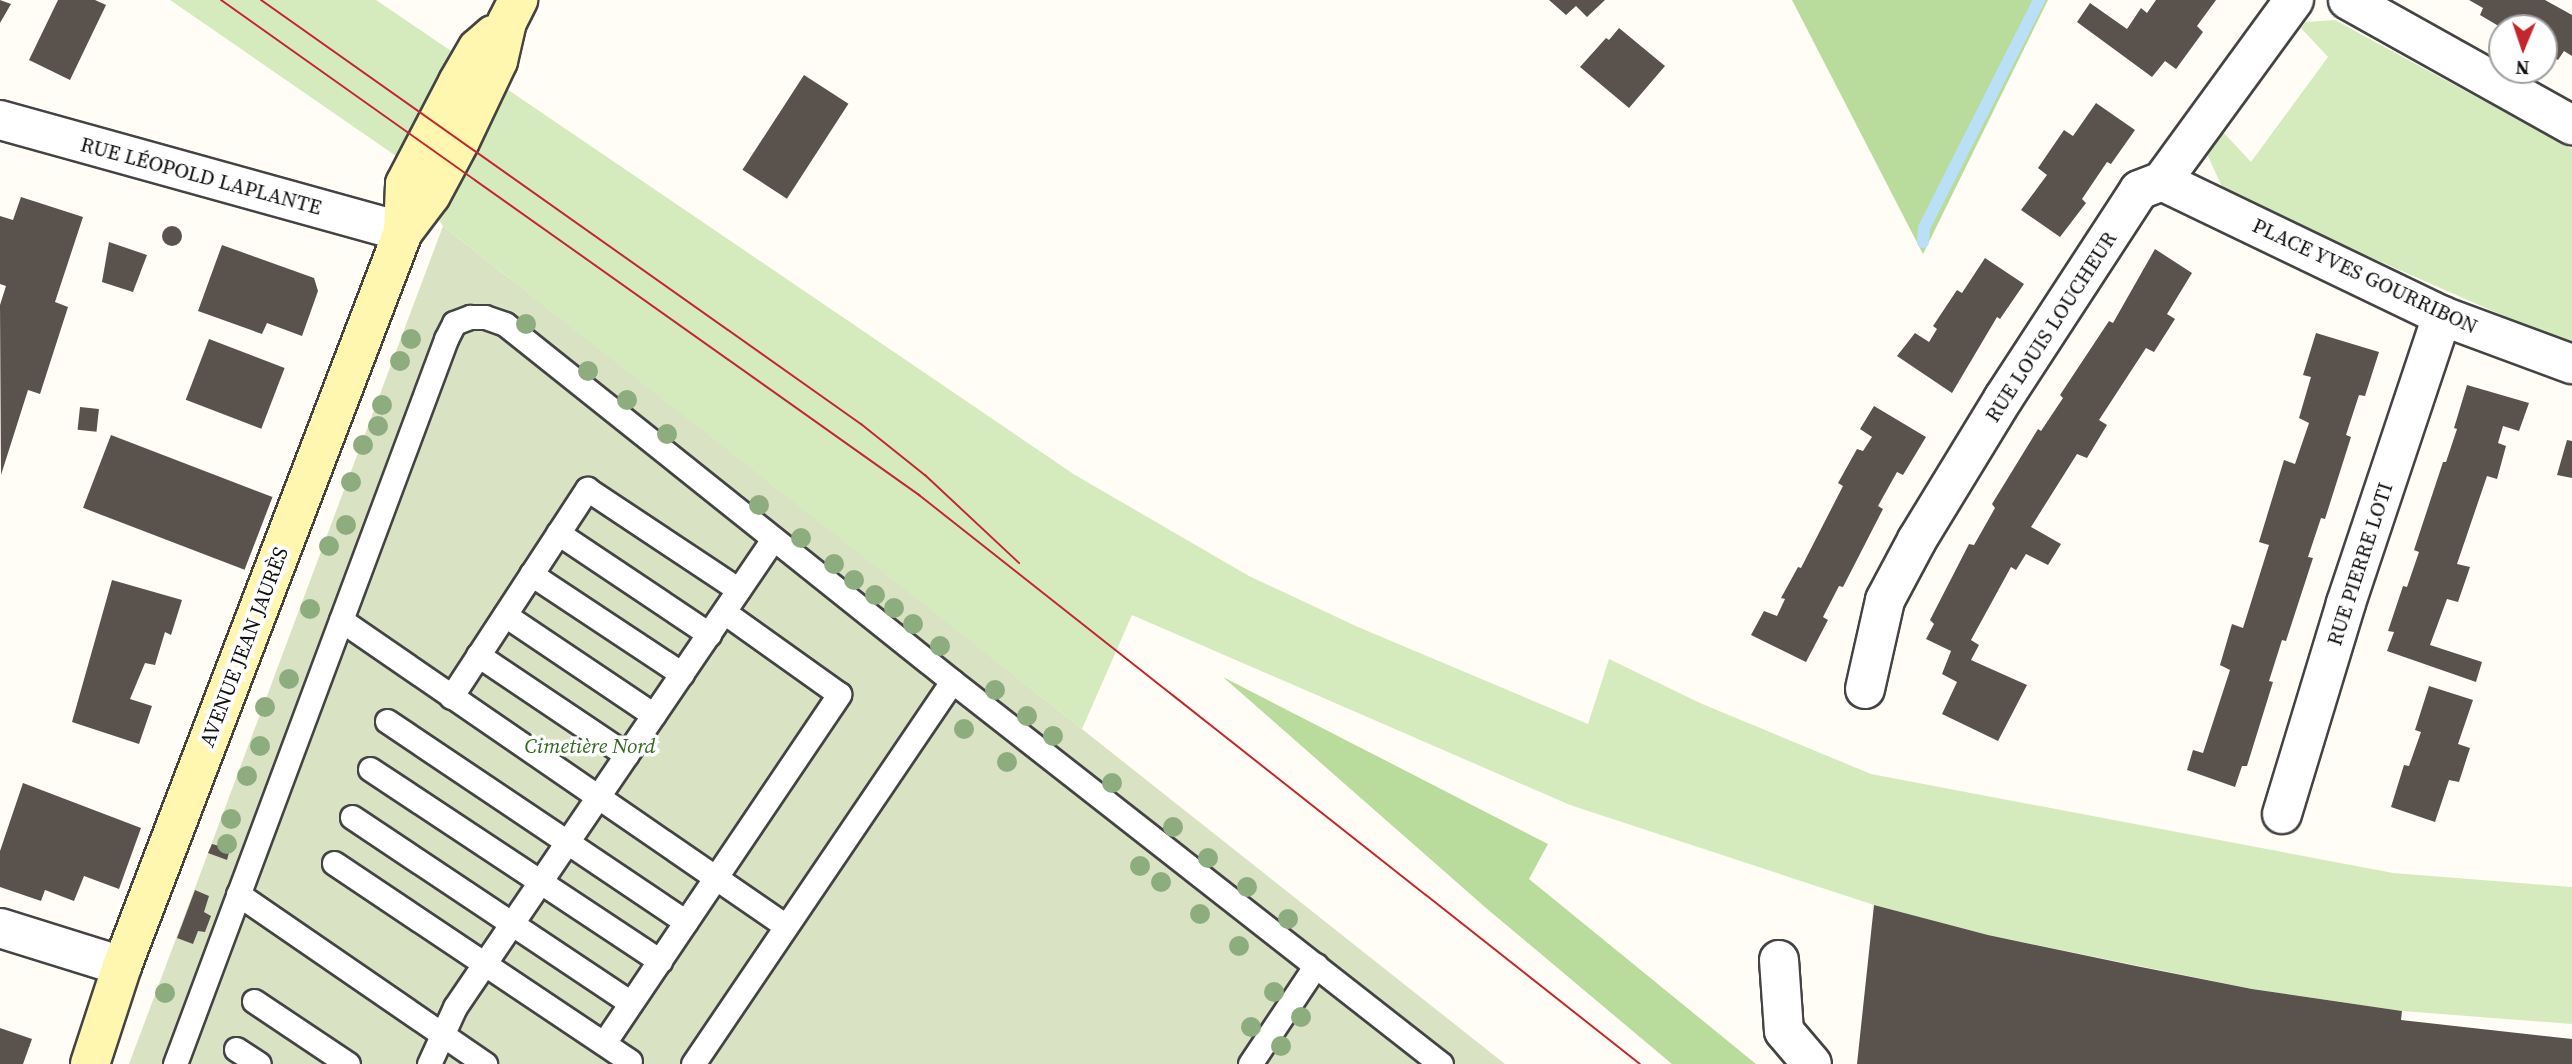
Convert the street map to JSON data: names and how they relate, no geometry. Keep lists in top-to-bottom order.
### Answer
{
  "streets": {
    "street": [
      "RUE LÉOPOLD LAPLANTE",
      "PLACE YVES GOURRIBON",
      "RUE LOUIS LOUCHEUR",
      "RUE PIERRE LOTI",
      "AVENUE JEAN JAURÈS"
    ]
  },
  "crossings": [
    ["RUE LÉOPOLD LAPLANTE", "AVENUE JEAN JAURÈS"],
    ["PLACE YVES GOURRIBON", "RUE LOUIS LOUCHEUR"],
    ["PLACE YVES GOURRIBON", "RUE PIERRE LOTI"]
  ],
  "parks": ["Cimetière Nord"],
  "north": "bottom"
}
